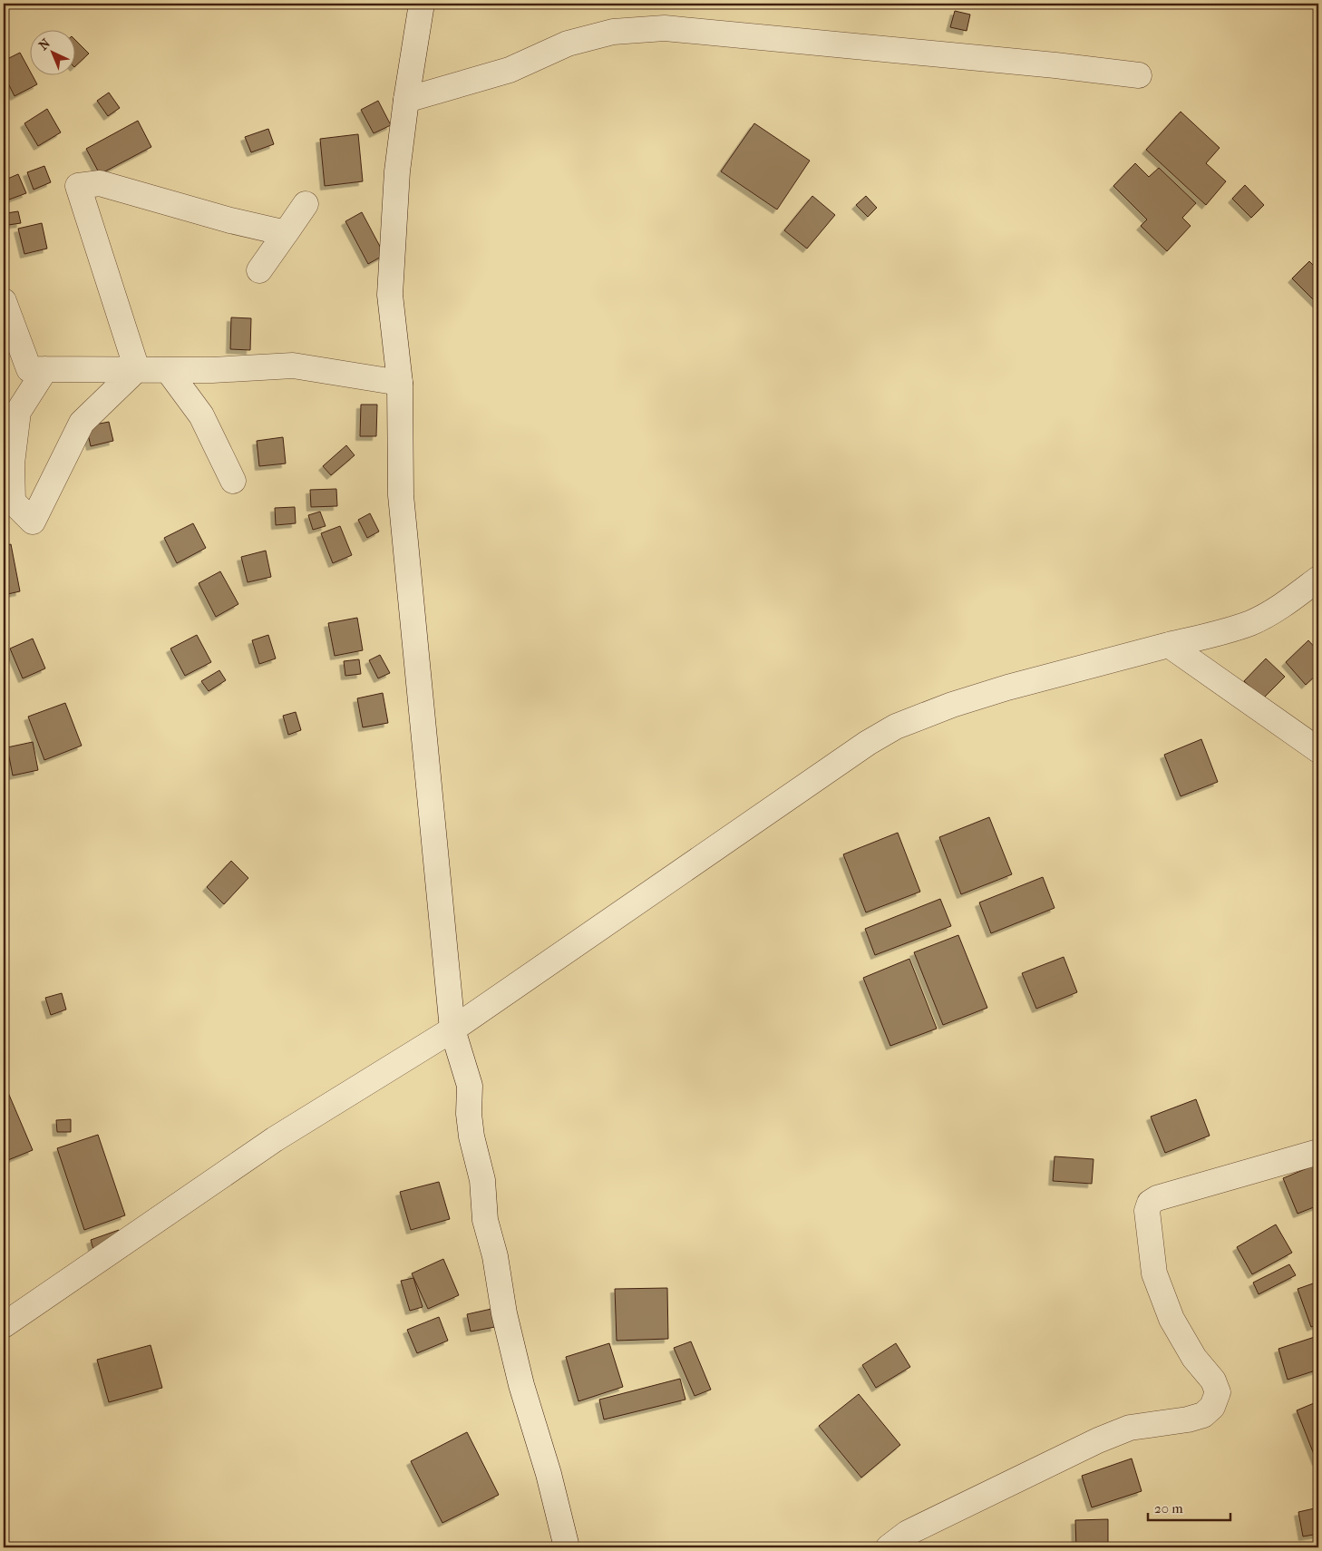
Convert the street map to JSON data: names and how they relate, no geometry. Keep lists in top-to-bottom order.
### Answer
{
  "scale_bar": "20 m",
  "north": "top left"
}
